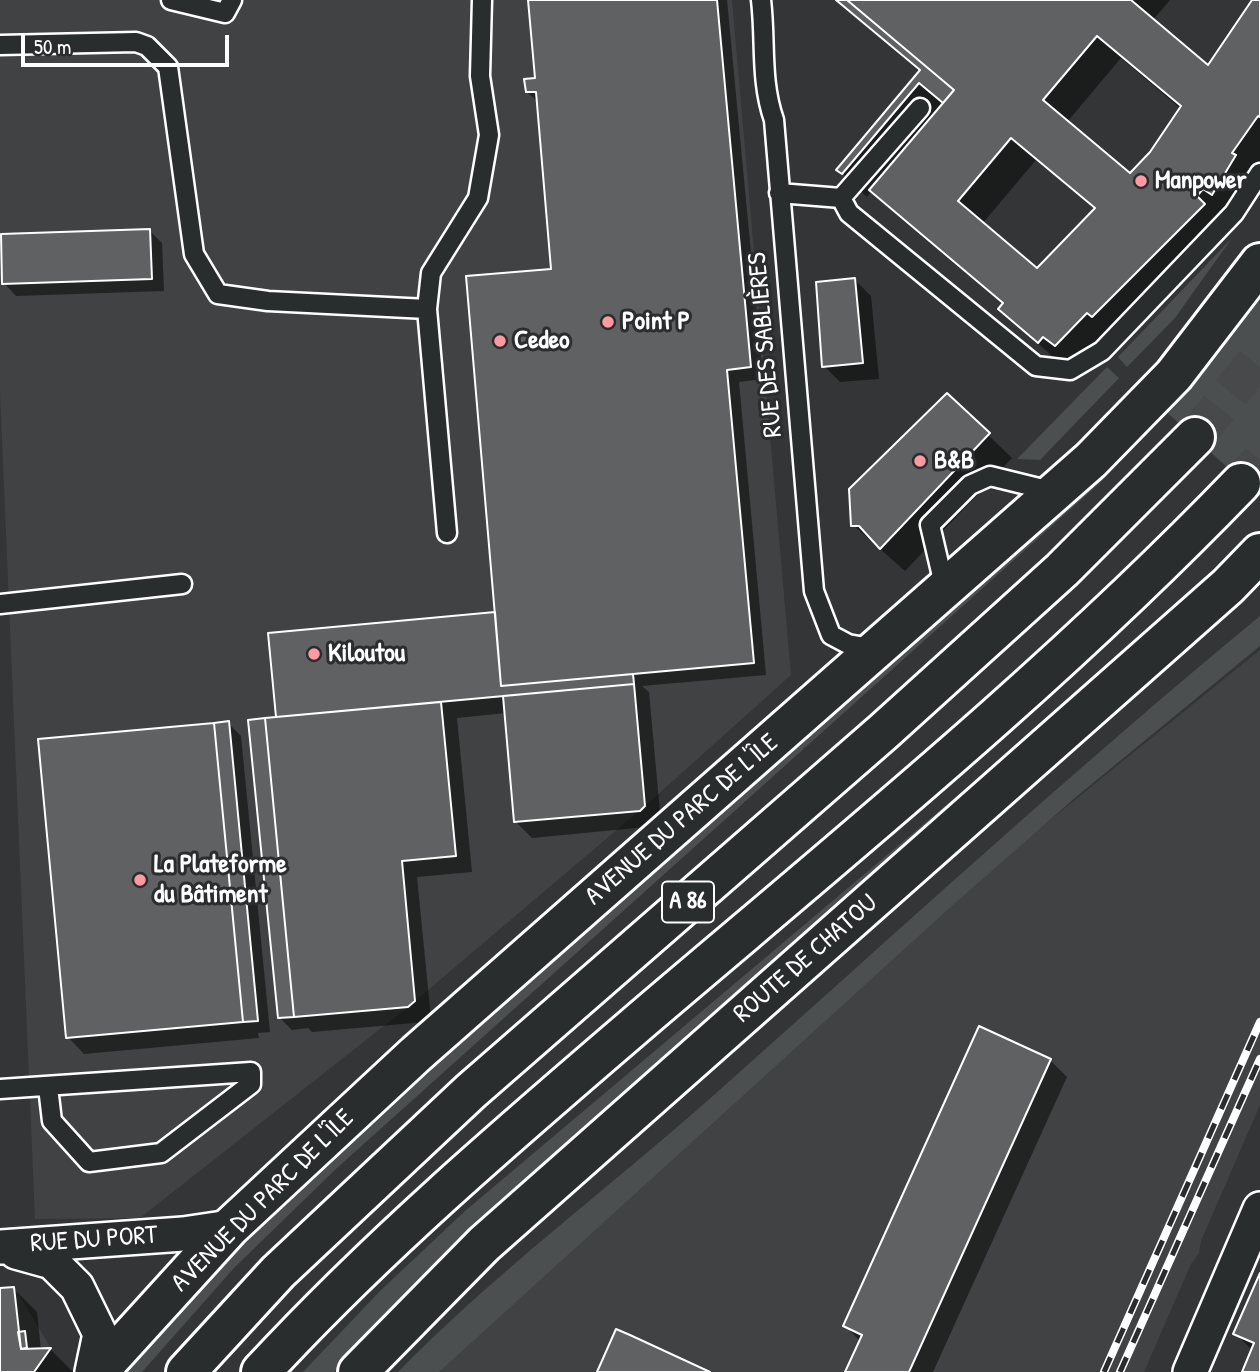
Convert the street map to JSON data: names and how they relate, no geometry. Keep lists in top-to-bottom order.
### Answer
{
  "streets": {
    "main road": ["AVENUE DU PARC DE L'ÎLE", "A 86", "ROUTE DE CHATOU"],
    "street": ["RUE DU PORT"],
    "lane": ["RUE DES SABLIÈRES"]
  },
  "crossings": [
    ["RUE DES SABLIÈRES", "AVENUE DU PARC DE L'ÎLE"],
    ["AVENUE DU PARC DE L'ÎLE", "RUE DU PORT"]
  ],
  "places": [
    "Manpower",
    "Point P",
    "Cedeo",
    "B&B",
    "Kiloutou",
    "La Plateforme du Bâtiment"
  ],
  "scale_bar": "50 m"
}
